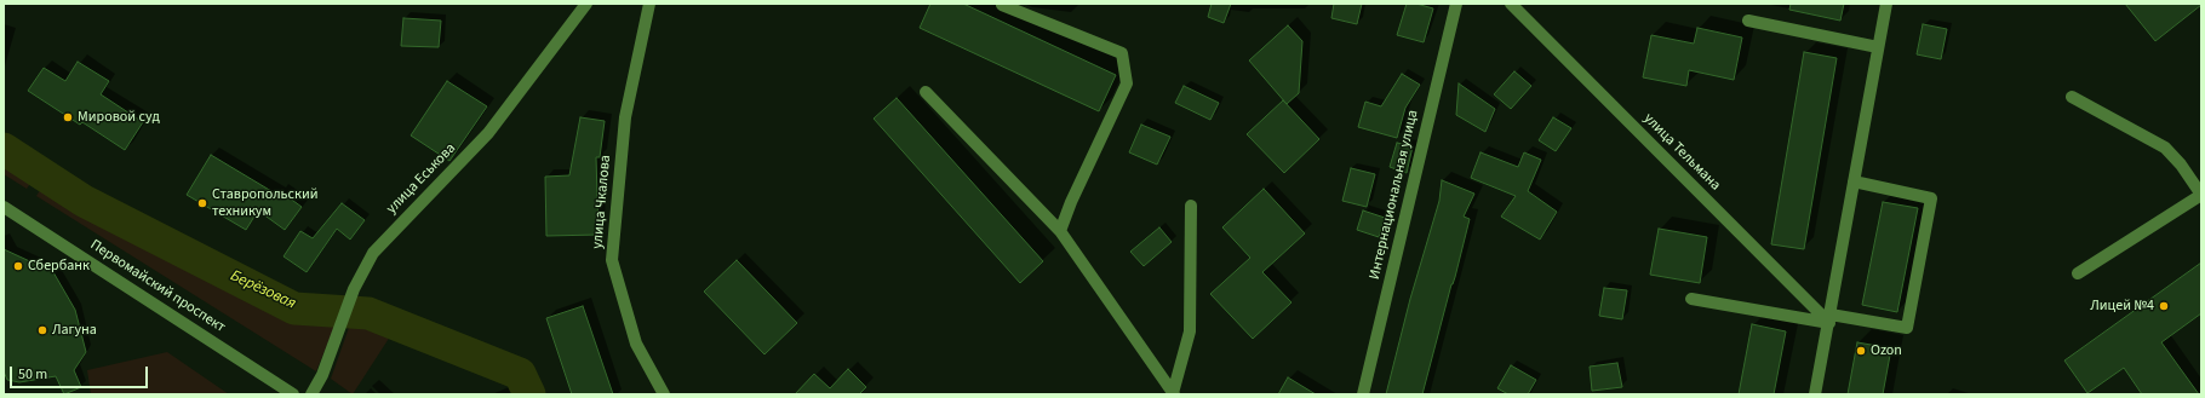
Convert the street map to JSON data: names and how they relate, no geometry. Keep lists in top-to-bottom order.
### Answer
{
  "streets": {
    "street": [
      "улица Тельмана",
      "улица Еськова",
      "Интернациональная улица",
      "улица Чкалова",
      "Первомайский проспект"
    ]
  },
  "water": ["Берёзовая"],
  "places": [
    "Мировой суд",
    "Ставропольский техникум",
    "Сбербанк",
    "Лицей №4",
    "Лагуна",
    "Ozon"
  ],
  "scale_bar": "50 m"
}
